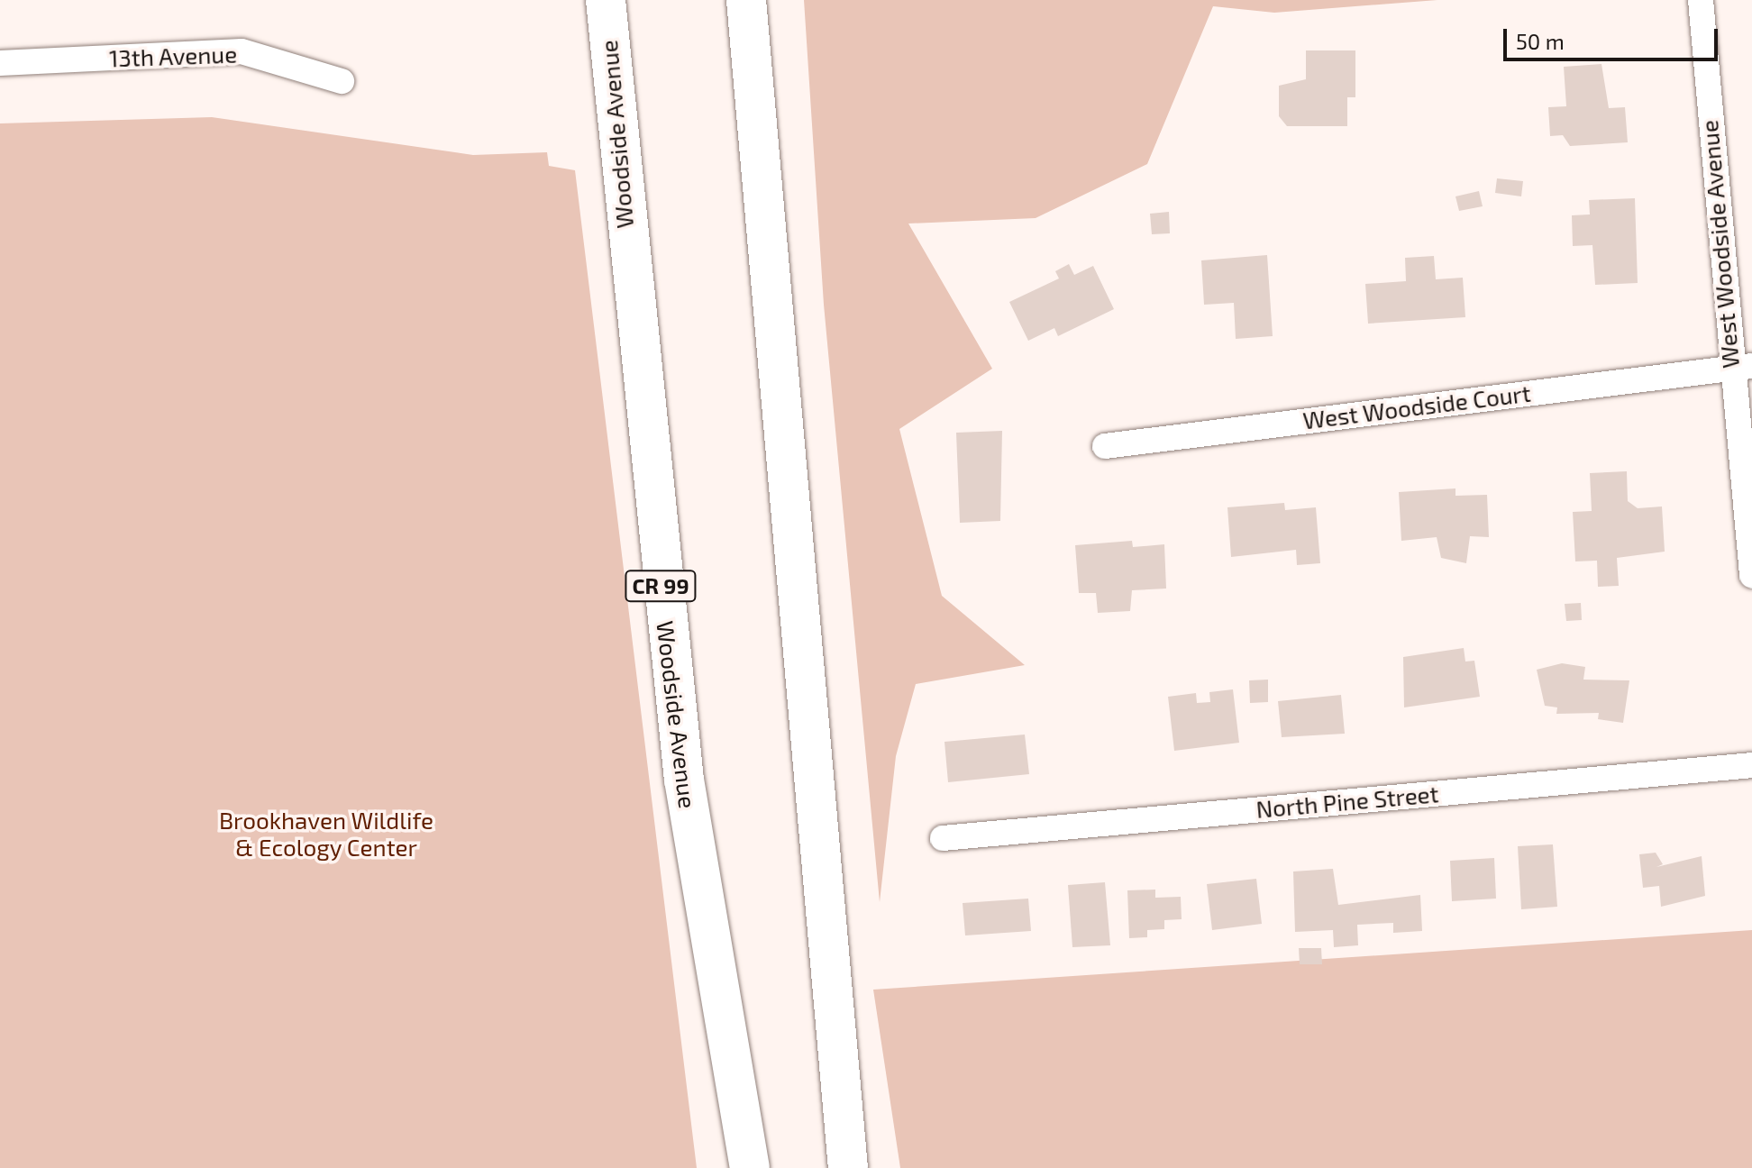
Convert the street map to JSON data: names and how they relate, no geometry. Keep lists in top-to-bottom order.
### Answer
{
  "streets": {
    "main road": ["Woodside Avenue", "CR 99"],
    "street": [
      "13th Avenue",
      "West Woodside Avenue",
      "West Woodside Court",
      "North Pine Street"
    ]
  },
  "crossings": [
    ["West Woodside Avenue", "West Woodside Court"]
  ],
  "parks": ["Brookhaven Wildlife & Ecology Center"],
  "scale_bar": "50 m"
}
